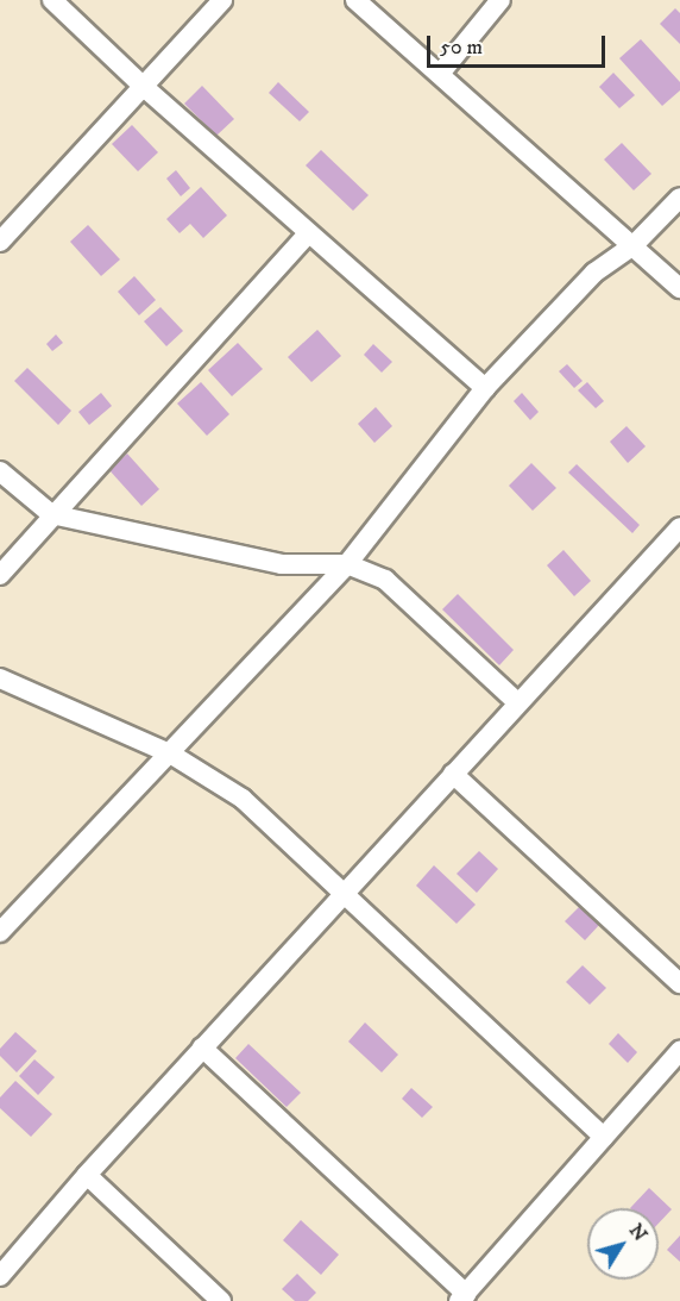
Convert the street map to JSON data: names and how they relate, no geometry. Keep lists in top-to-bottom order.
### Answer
{
  "scale_bar": "50 m",
  "north": "top right"
}
